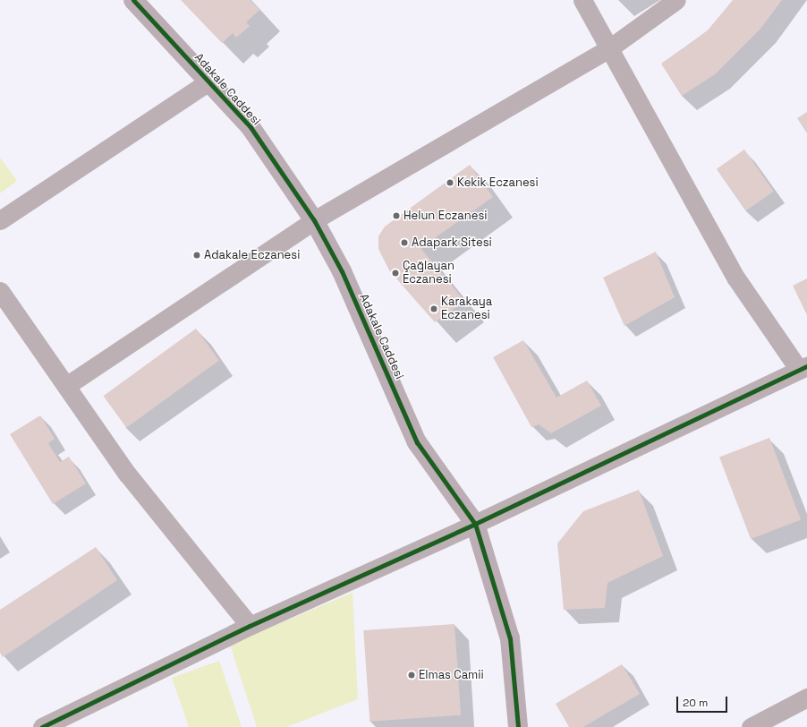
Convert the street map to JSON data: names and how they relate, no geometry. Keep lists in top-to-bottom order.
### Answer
{
  "streets": {
    "street": ["Adakale Caddesi"]
  },
  "places": [
    "Kekik Eczanesi",
    "Helun Eczanesi",
    "Adapark Sitesi",
    "Adakale Eczanesi",
    "Çağlayan Eczanesi",
    "Karakaya Eczanesi",
    "Elmas Camii"
  ],
  "scale_bar": "20 m"
}
